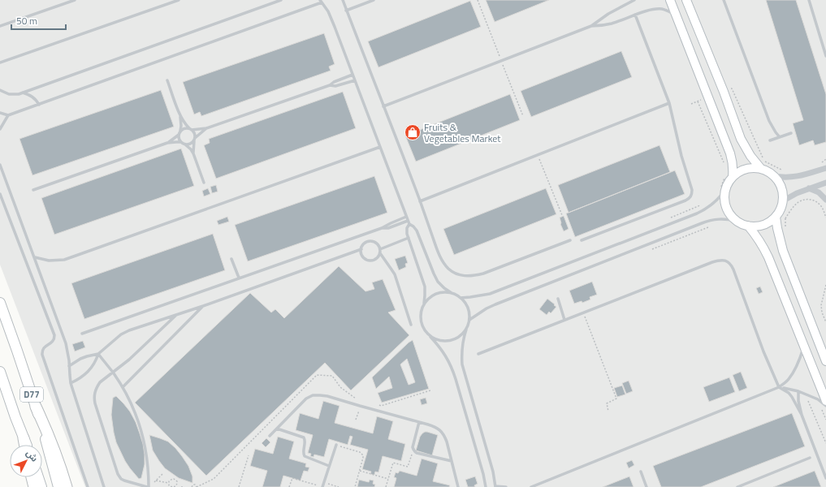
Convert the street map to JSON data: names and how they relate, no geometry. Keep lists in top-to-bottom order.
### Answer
{
  "streets": {
    "main road": ["D77"]
  },
  "places": {
    "shop": ["Fruits & Vegetables Market"]
  },
  "scale_bar": "50 m",
  "north": "top right"
}
